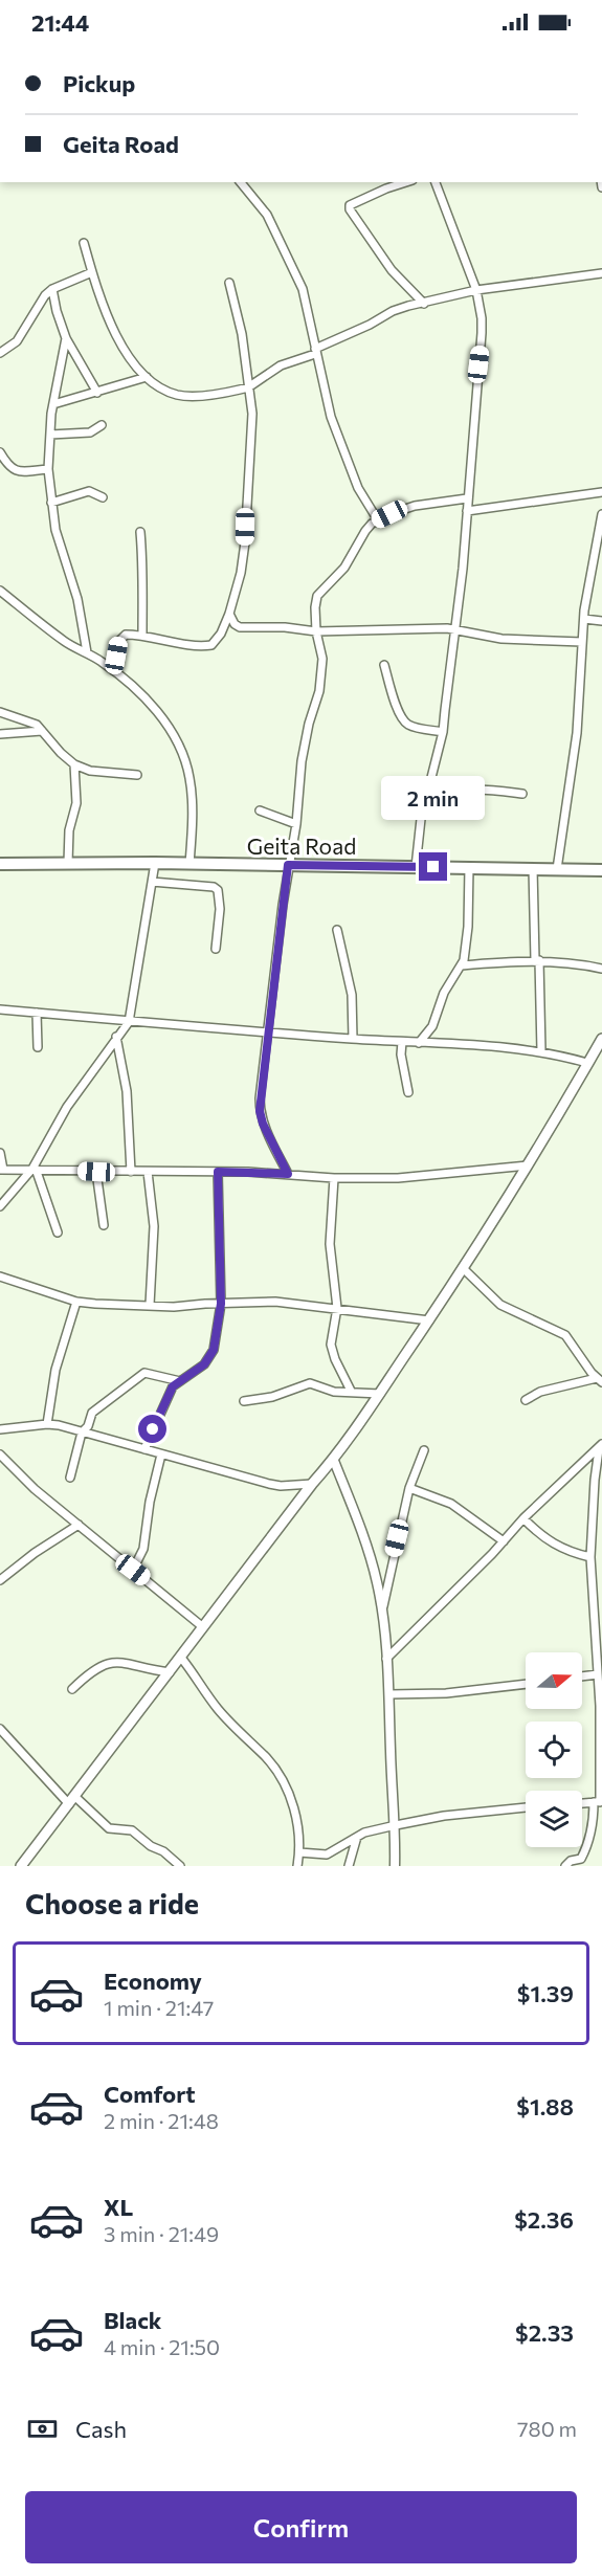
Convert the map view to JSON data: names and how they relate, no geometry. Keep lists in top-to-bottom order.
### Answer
{
  "streets": {
    "highway": ["Geita Road"]
  },
  "north": "right",
  "page": {
    "status": "21:44",
    "banner": ["Pickup", "Geita Road"],
    "bubble": "2 min",
    "heading": "Choose a ride",
    "list": [
      {
        "name": "Economy",
        "note": "1 min · 21:47",
        "value": "$1.39"
      },
      {
        "name": "Comfort",
        "note": "2 min · 21:48",
        "value": "$1.88"
      },
      {
        "name": "XL",
        "note": "3 min · 21:49",
        "value": "$2.36"
      },
      {
        "name": "Black",
        "note": "4 min · 21:50",
        "value": "$2.33"
      }
    ],
    "pay": ["Cash", "780 m"],
    "buttons": "Confirm"
  }
}
